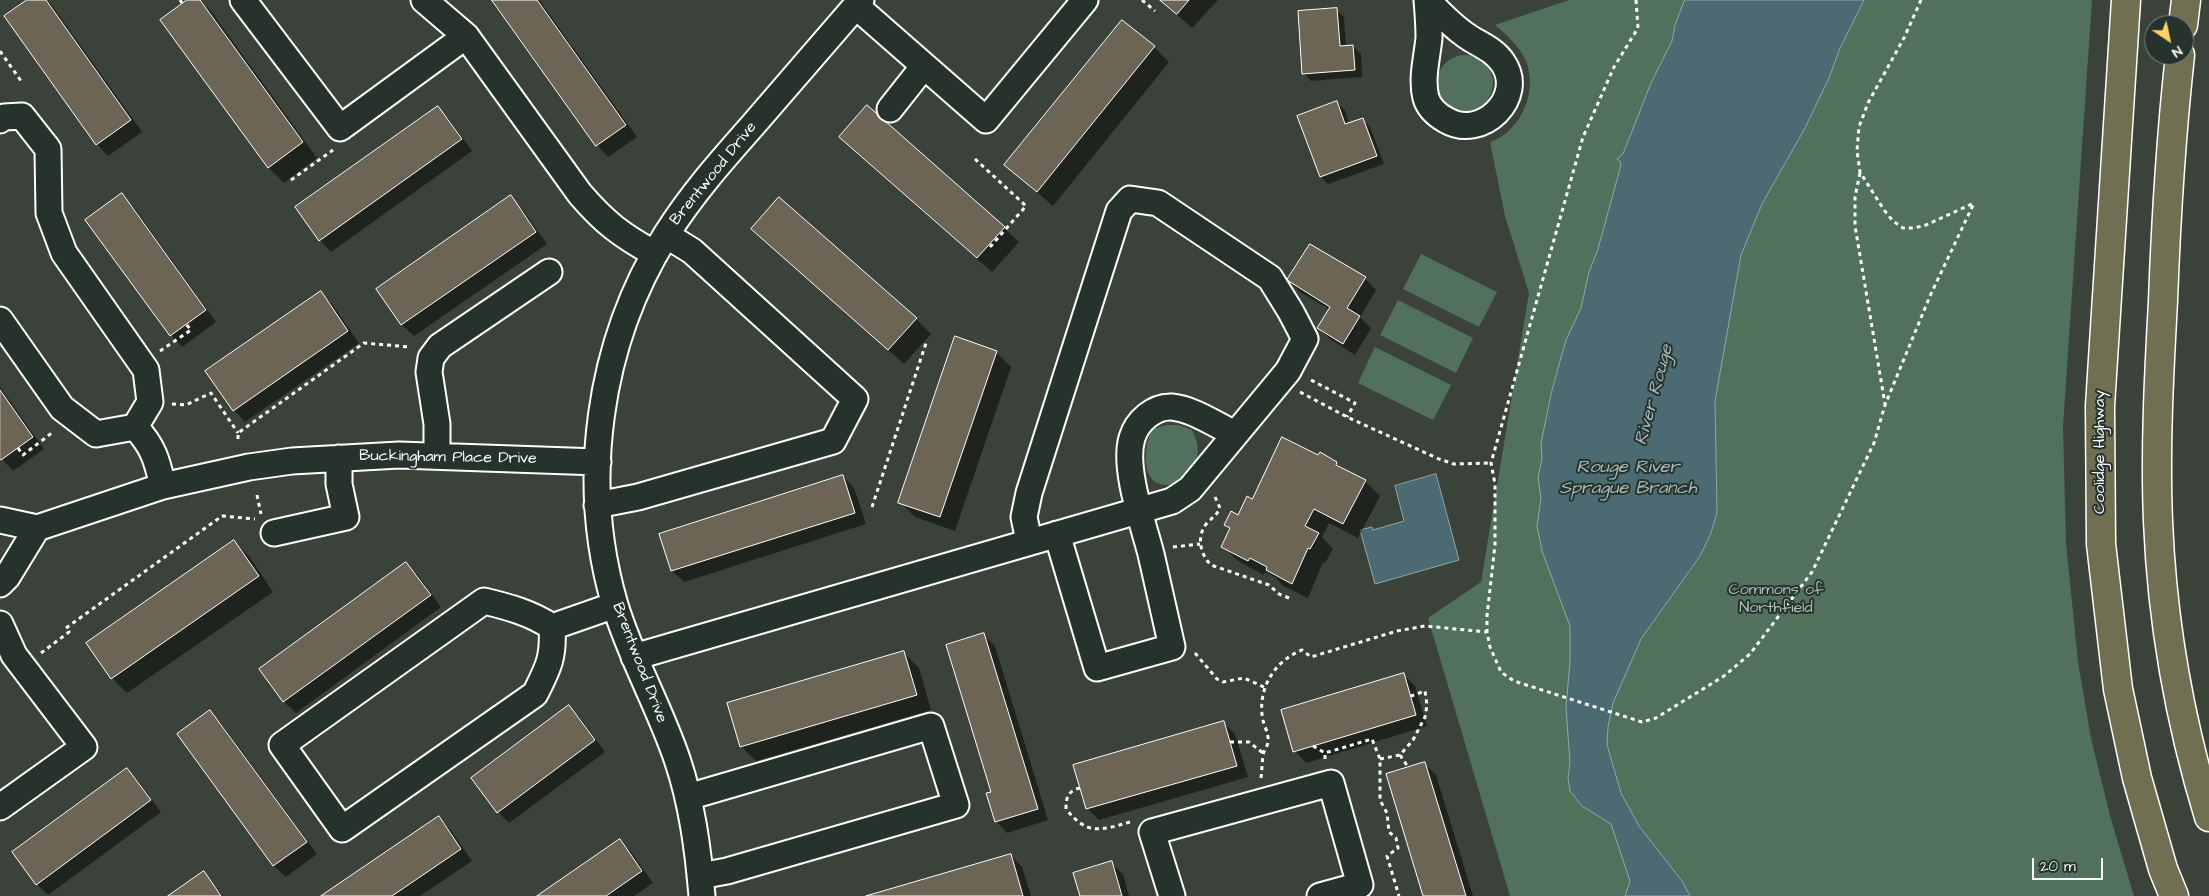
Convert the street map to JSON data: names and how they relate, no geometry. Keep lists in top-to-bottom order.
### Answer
{
  "streets": {
    "main road": ["Coolidge Highway"],
    "street": ["Brentwood Drive", "Buckingham Place Drive"]
  },
  "crossings": [
    ["Brentwood Drive", "Buckingham Place Drive"]
  ],
  "water": ["River Rouge", "Rouge River Sprague Branch"],
  "parks": ["Commons of Northfield"],
  "scale_bar": "20 m",
  "north": "bottom right"
}
